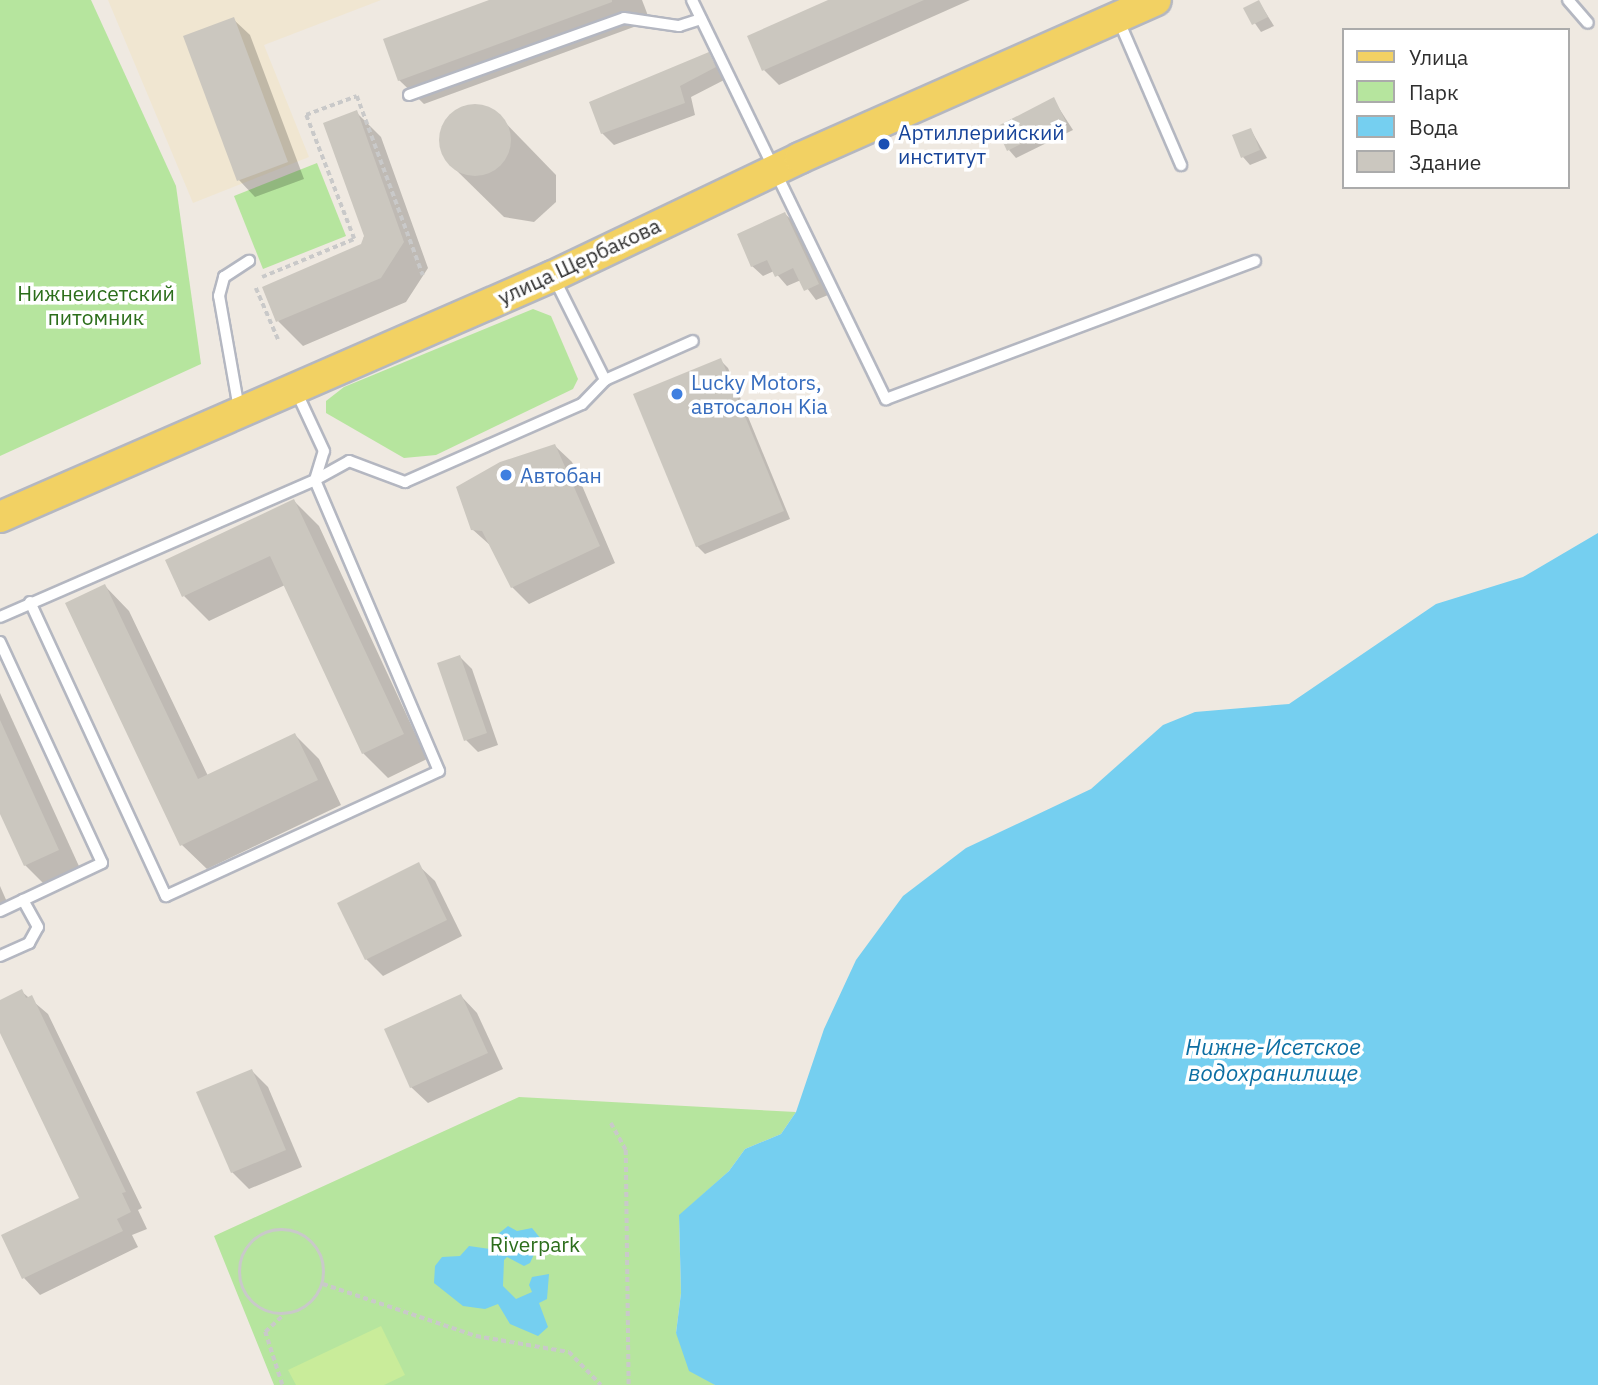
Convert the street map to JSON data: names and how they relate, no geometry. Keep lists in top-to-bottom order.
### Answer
{
  "streets": {
    "main road": ["улица Щербакова"]
  },
  "water": ["Нижне-Исетское водохранилище"],
  "parks": ["Нижнеисетский питомник", "Riverpark"],
  "places": ["Артиллерийский институт", "Lucky Motors, автосалон Kia", "Автобан"],
  "legend": [
    "Улица",
    "Парк",
    "Вода",
    "Здание"
  ]
}
